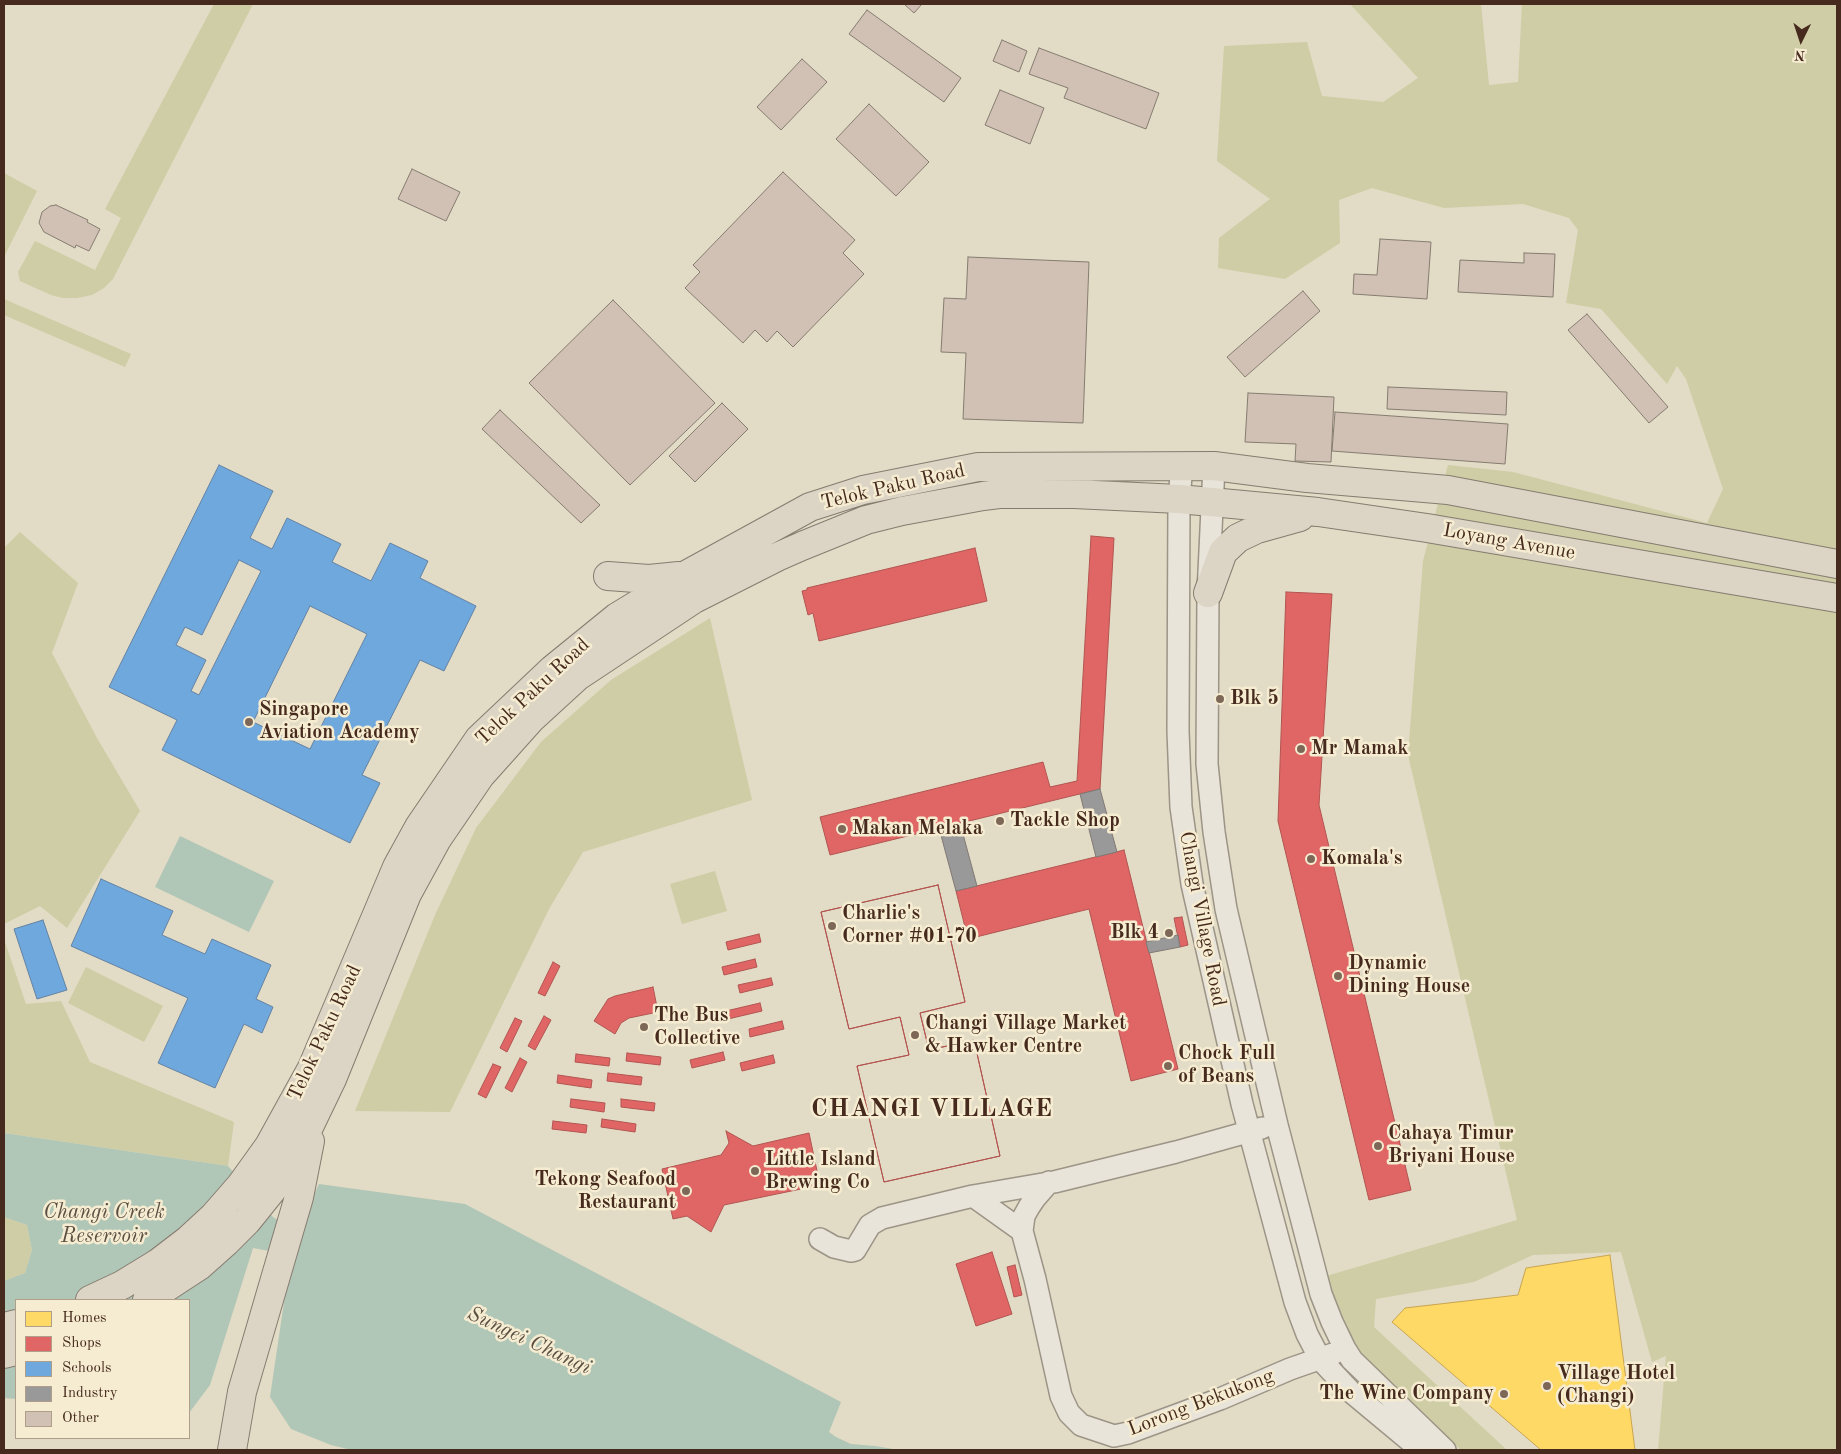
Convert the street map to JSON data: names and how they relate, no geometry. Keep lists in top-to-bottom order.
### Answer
{
  "streets": {
    "main road": ["Telok Paku Road", "Loyang Avenue"],
    "street": ["Changi Village Road", "Lorong Bekukong"]
  },
  "crossings": [
    ["Telok Paku Road", "Loyang Avenue"],
    ["Telok Paku Road", "Changi Village Road"],
    ["Loyang Avenue", "Changi Village Road"],
    ["Changi Village Road", "Lorong Bekukong"]
  ],
  "districts": ["CHANGI VILLAGE"],
  "water": ["Changi Creek Reservoir", "Sungei Changi"],
  "places": [
    "Blk 5",
    "Singapore Aviation Academy",
    "Mr Mamak",
    "Tackle Shop",
    "Makan Melaka",
    "Komala's",
    "Charlie's Corner #01-70",
    "Blk 4",
    "Dynamic Dining House",
    "The Bus Collective",
    "Changi Village Market & Hawker Centre",
    "Chock Full of Beans",
    "Cahaya Timur Briyani House",
    "Little Island Brewing Co",
    "Tekong Seafood Restaurant",
    "Village Hotel (Changi)",
    "The Wine Company"
  ],
  "legend": [
    "Homes",
    "Shops",
    "Schools",
    "Industry",
    "Other"
  ],
  "north": "bottom"
}
